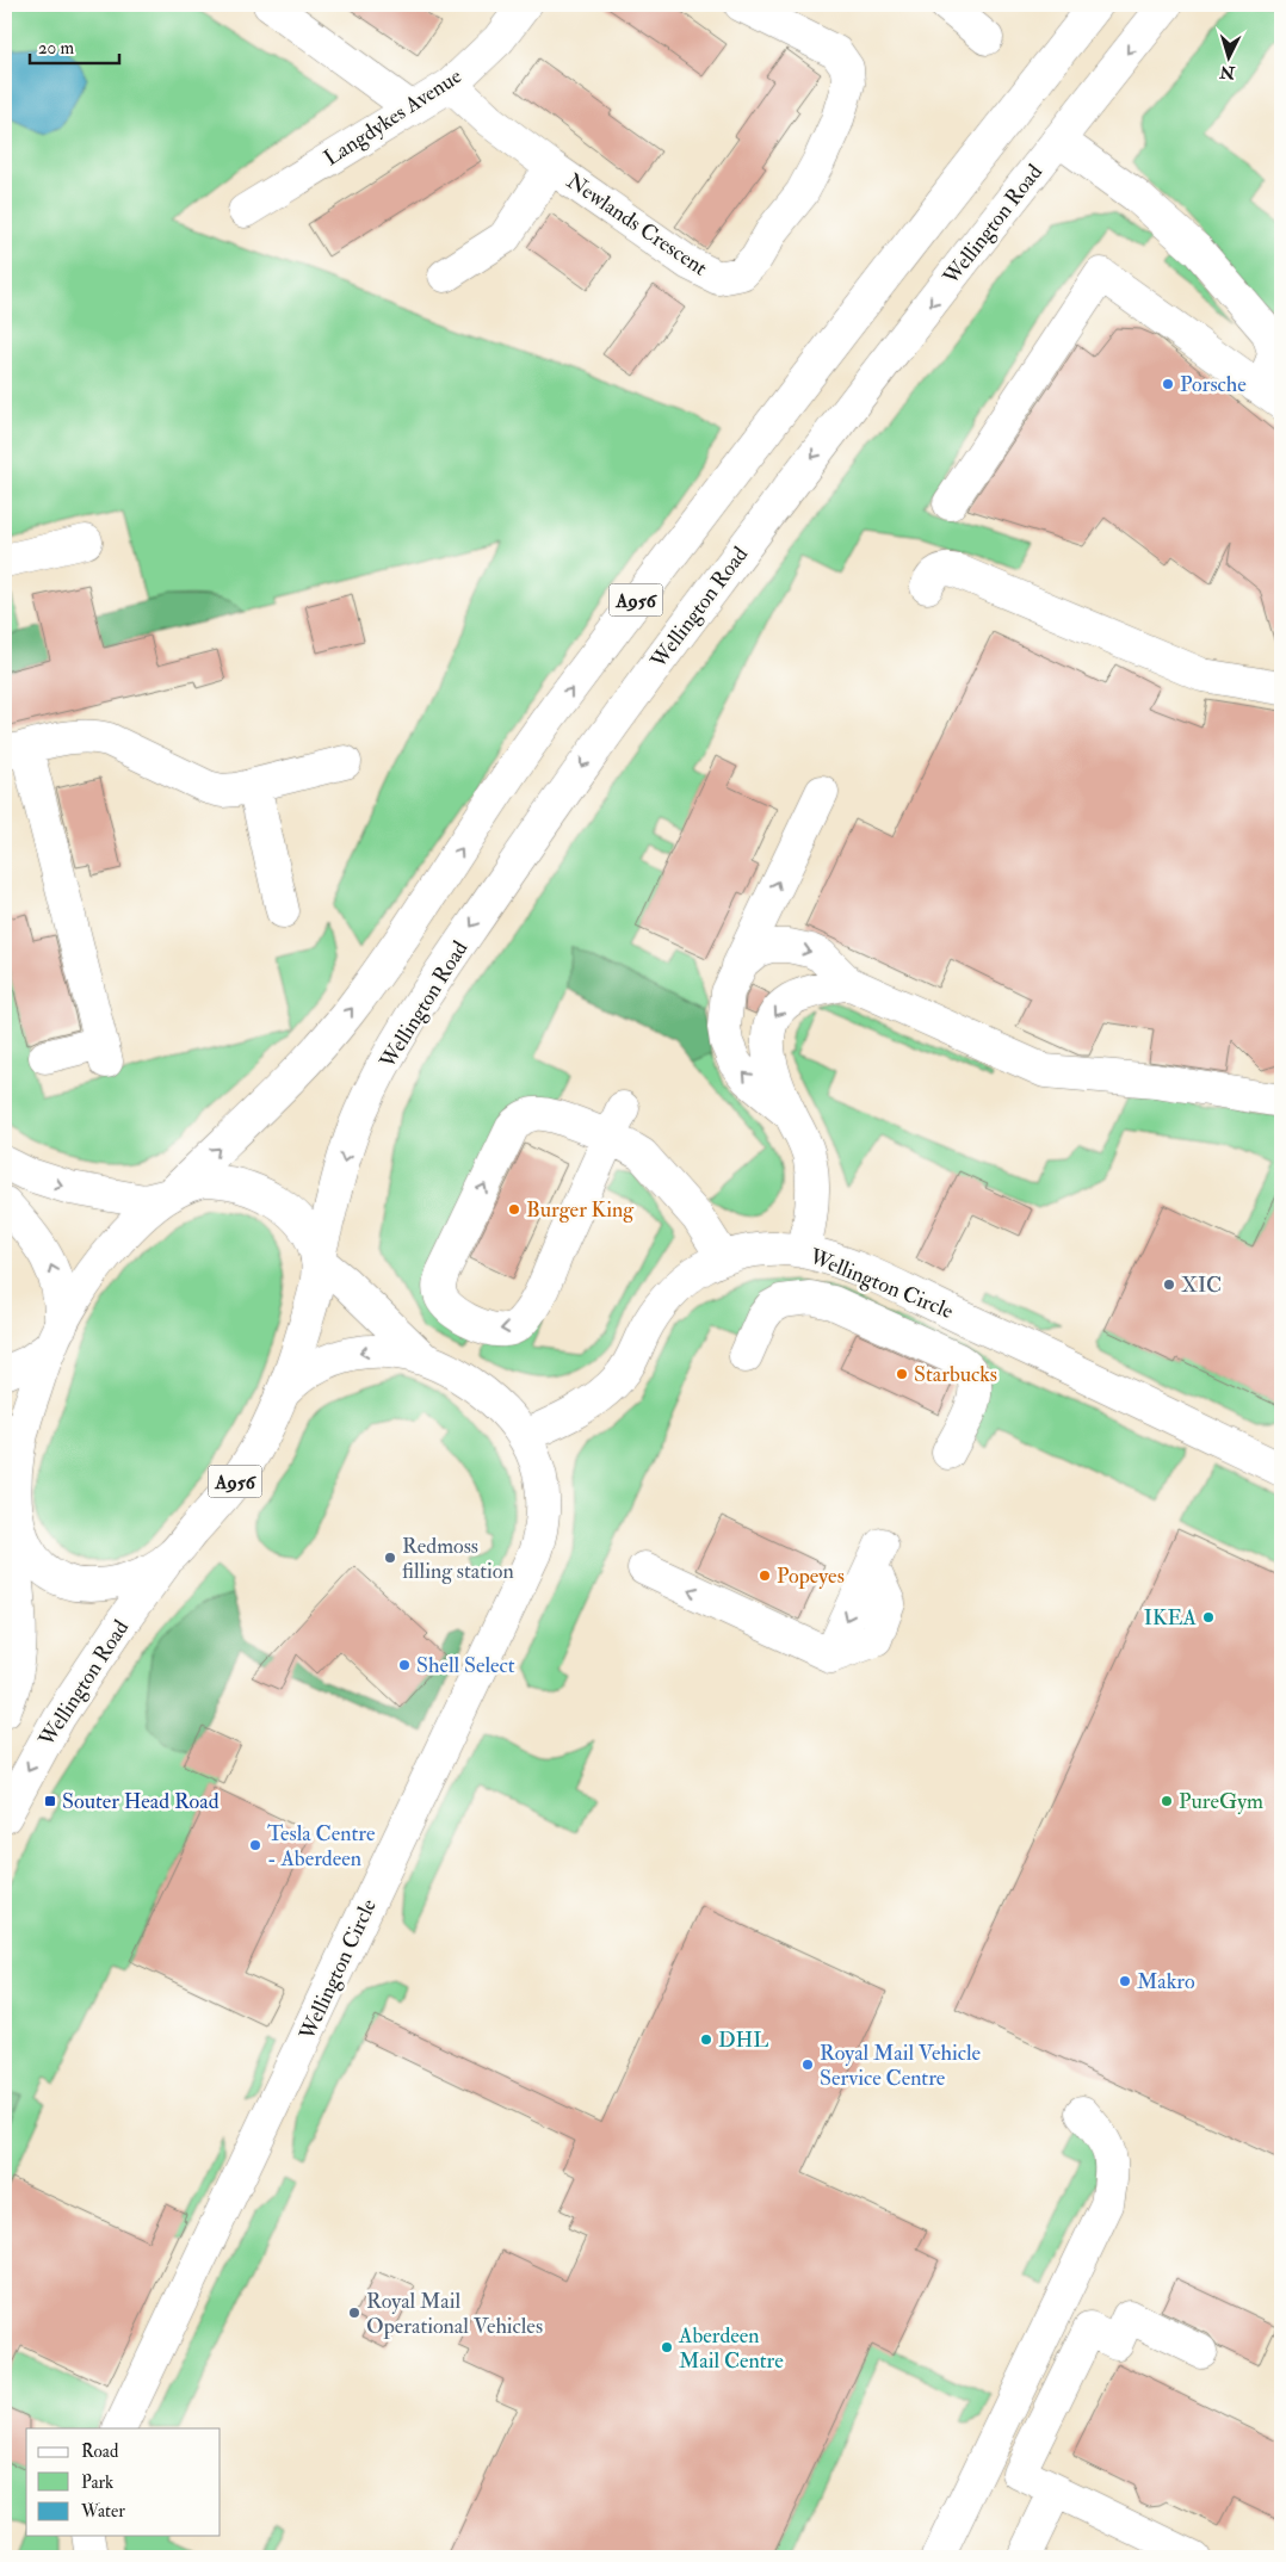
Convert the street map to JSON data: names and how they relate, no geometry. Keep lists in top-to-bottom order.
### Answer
{
  "streets": {
    "main road": [
      "Langdykes Avenue",
      "Newlands Crescent",
      "Wellington Road",
      "A956",
      "Wellington Circle"
    ]
  },
  "crossings": [
    ["Langdykes Avenue", "Newlands Crescent"],
    ["Wellington Road", "A956"],
    ["Wellington Road", "Wellington Circle"],
    ["A956", "Wellington Circle"]
  ],
  "places": {
    "other": [
      "Porsche",
      "Burger King",
      "XIC",
      "Starbucks",
      "Redmoss filling station",
      "Popeyes",
      "IKEA",
      "Shell Select",
      "PureGym",
      "Tesla Centre - Aberdeen",
      "Makro",
      "DHL",
      "Royal Mail Vehicle Service Centre",
      "Royal Mail Operational Vehicles",
      "Aberdeen Mail Centre"
    ],
    "transit": ["Souter Head Road"]
  },
  "legend": ["Road", "Park", "Water"],
  "scale_bar": "20 m",
  "north": "bottom"
}
